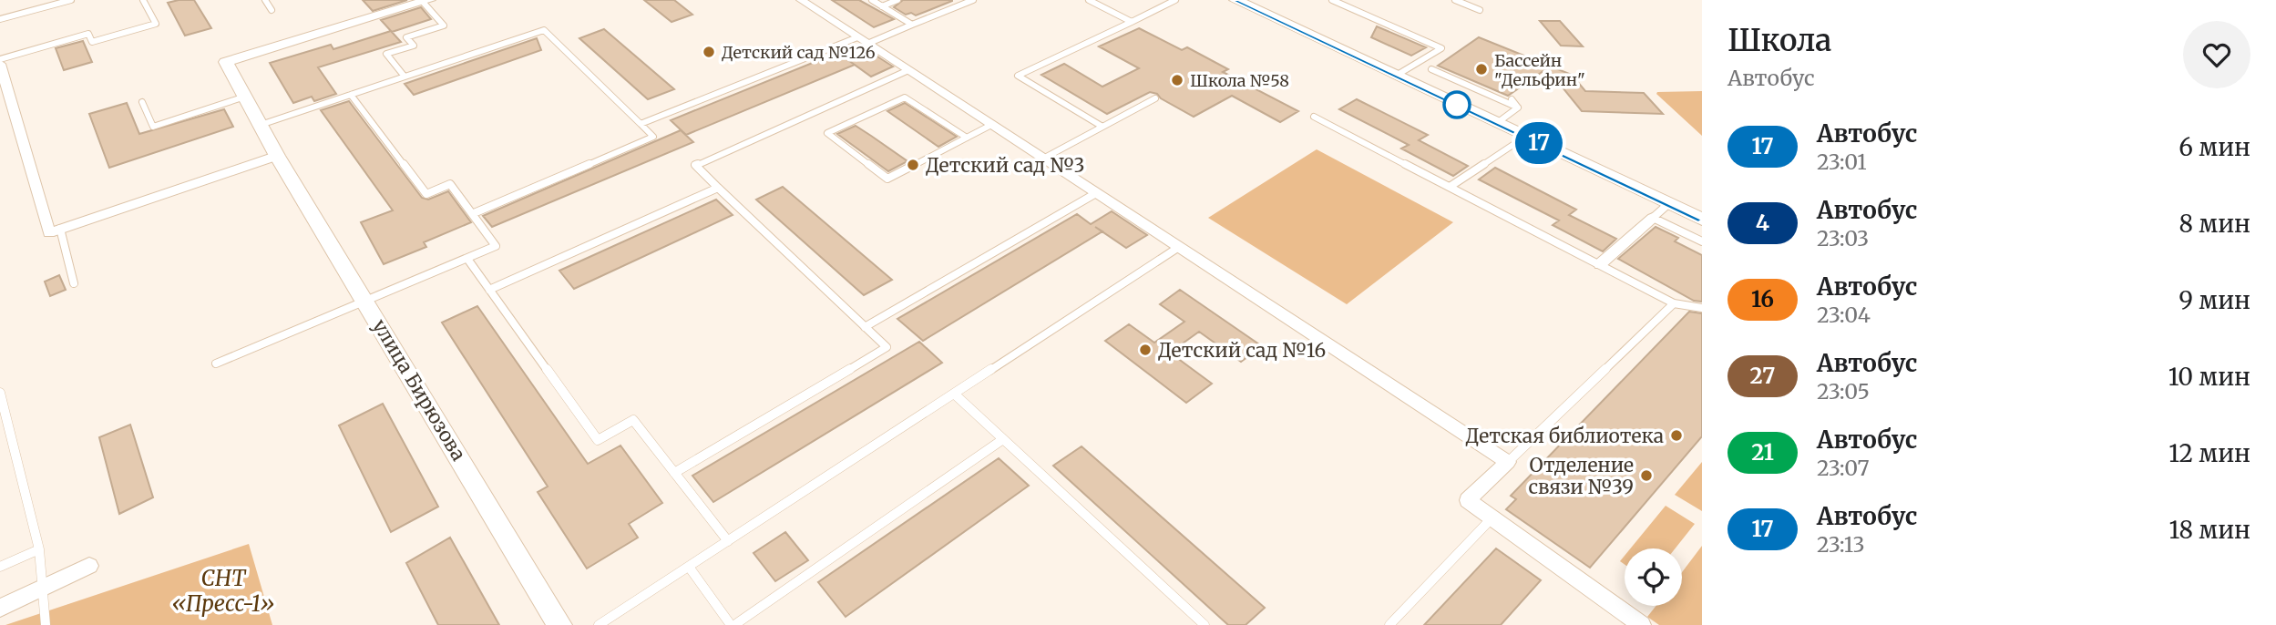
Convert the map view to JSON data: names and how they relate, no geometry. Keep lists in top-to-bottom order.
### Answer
{
  "streets": {
    "street": ["улица Бирюзова"]
  },
  "parks": ["СНТ «Пресс-1»"],
  "places": [
    "Детский сад №126",
    "Бассейн \"Дельфин\"",
    "Школа №58",
    "Детский сад №3",
    "Детский сад №16",
    "Детская библиотека",
    "Отделение связи №39"
  ],
  "lines": ["bus line 17"],
  "page": {
    "on_map": "17",
    "heading": ["Школа", "Автобус"],
    "list": [
      {
        "mark": "17",
        "name": "Автобус",
        "note": "23:01",
        "value": "6 мин"
      },
      {
        "mark": "4",
        "name": "Автобус",
        "note": "23:03",
        "value": "8 мин"
      },
      {
        "mark": "16",
        "name": "Автобус",
        "note": "23:04",
        "value": "9 мин"
      },
      {
        "mark": "27",
        "name": "Автобус",
        "note": "23:05",
        "value": "10 мин"
      },
      {
        "mark": "21",
        "name": "Автобус",
        "note": "23:07",
        "value": "12 мин"
      },
      {
        "mark": "17",
        "name": "Автобус",
        "note": "23:13",
        "value": "18 мин"
      }
    ]
  }
}
